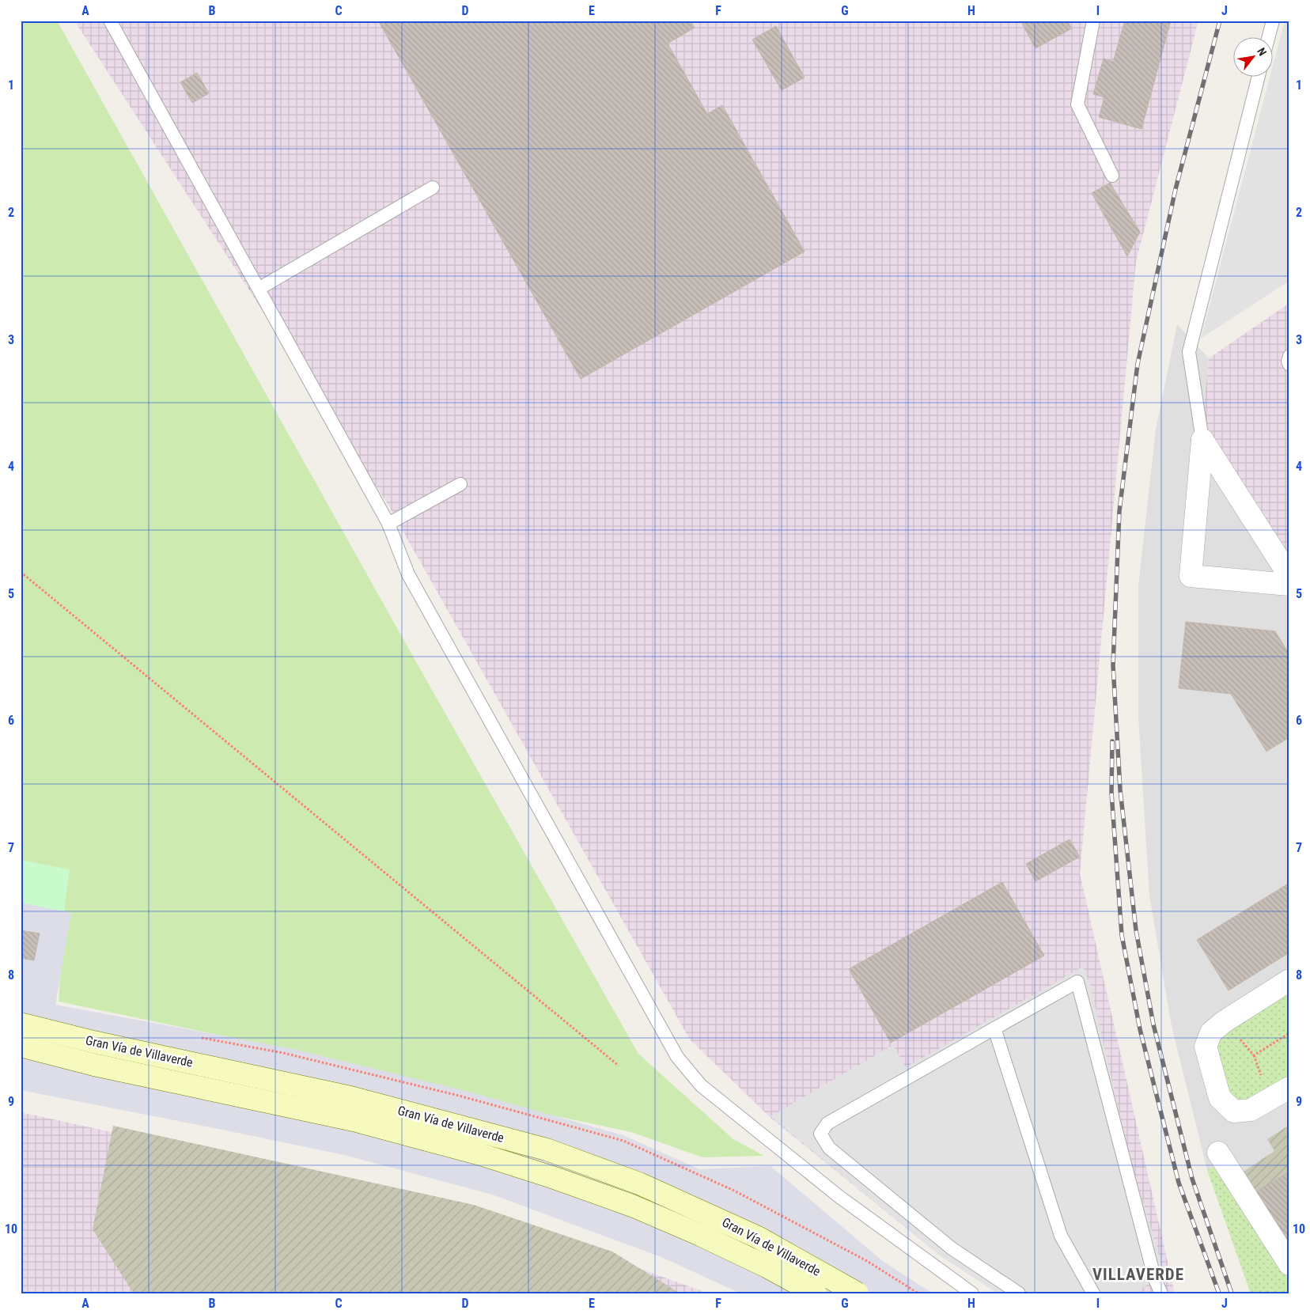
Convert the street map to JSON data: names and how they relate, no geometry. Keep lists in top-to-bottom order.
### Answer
{
  "streets": {
    "street": ["Gran Vía de Villaverde"]
  },
  "districts": ["VILLAVERDE"],
  "north": "top right",
  "grid": {
    "columns": [
      "A",
      "B",
      "C",
      "D",
      "E",
      "F",
      "G",
      "H",
      "I",
      "J"
    ],
    "rows": [
      "1",
      "2",
      "3",
      "4",
      "5",
      "6",
      "7",
      "8",
      "9",
      "10"
    ]
  }
}
